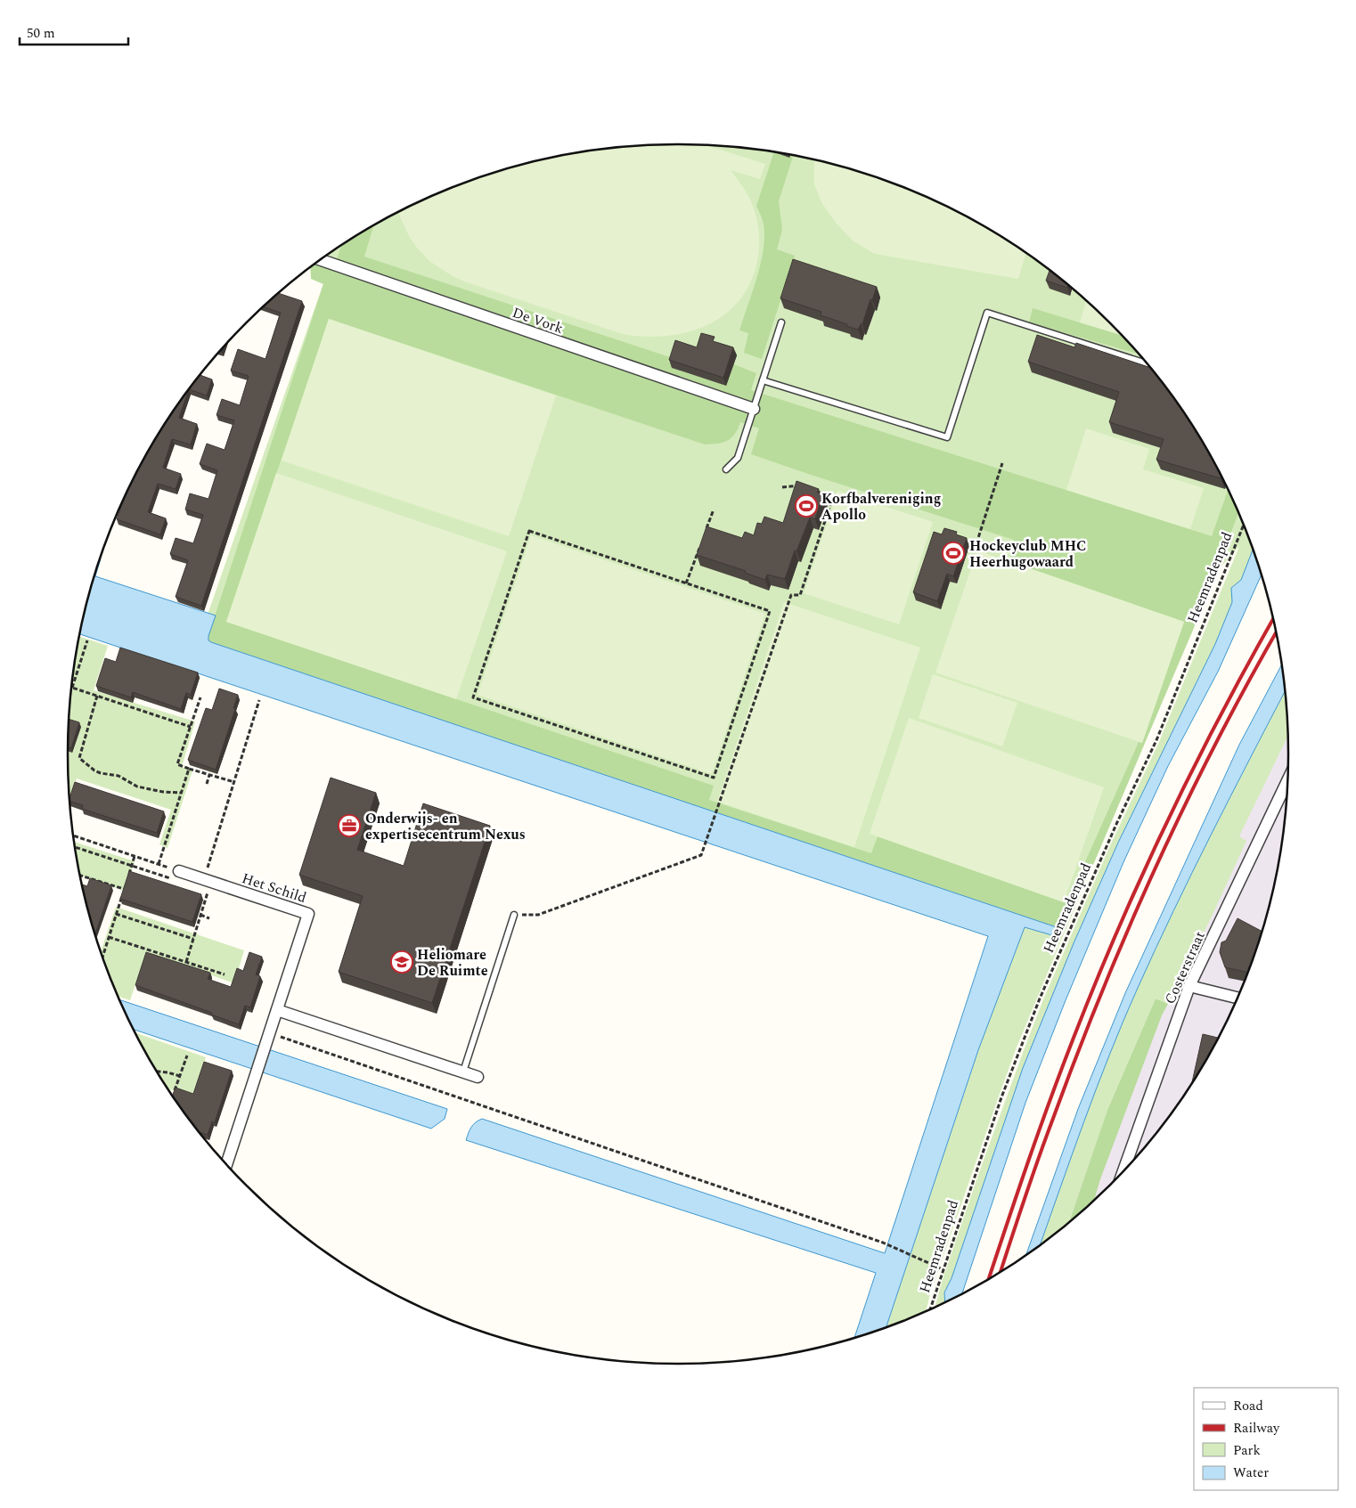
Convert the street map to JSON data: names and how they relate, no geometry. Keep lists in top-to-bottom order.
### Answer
{
  "streets": {
    "street": ["De Vork", "Het Schild", "Costerstraat"],
    "path": ["Heemradenpad"]
  },
  "places": {
    "sports": ["Korfbalvereniging Apollo", "Hockeyclub MHC Heerhugowaard"],
    "office": ["Onderwijs- en expertisecentrum Nexus"],
    "school or university": ["Heliomare De Ruimte"]
  },
  "legend": [
    "Road",
    "Railway",
    "Park",
    "Water"
  ],
  "scale_bar": "50 m"
}
